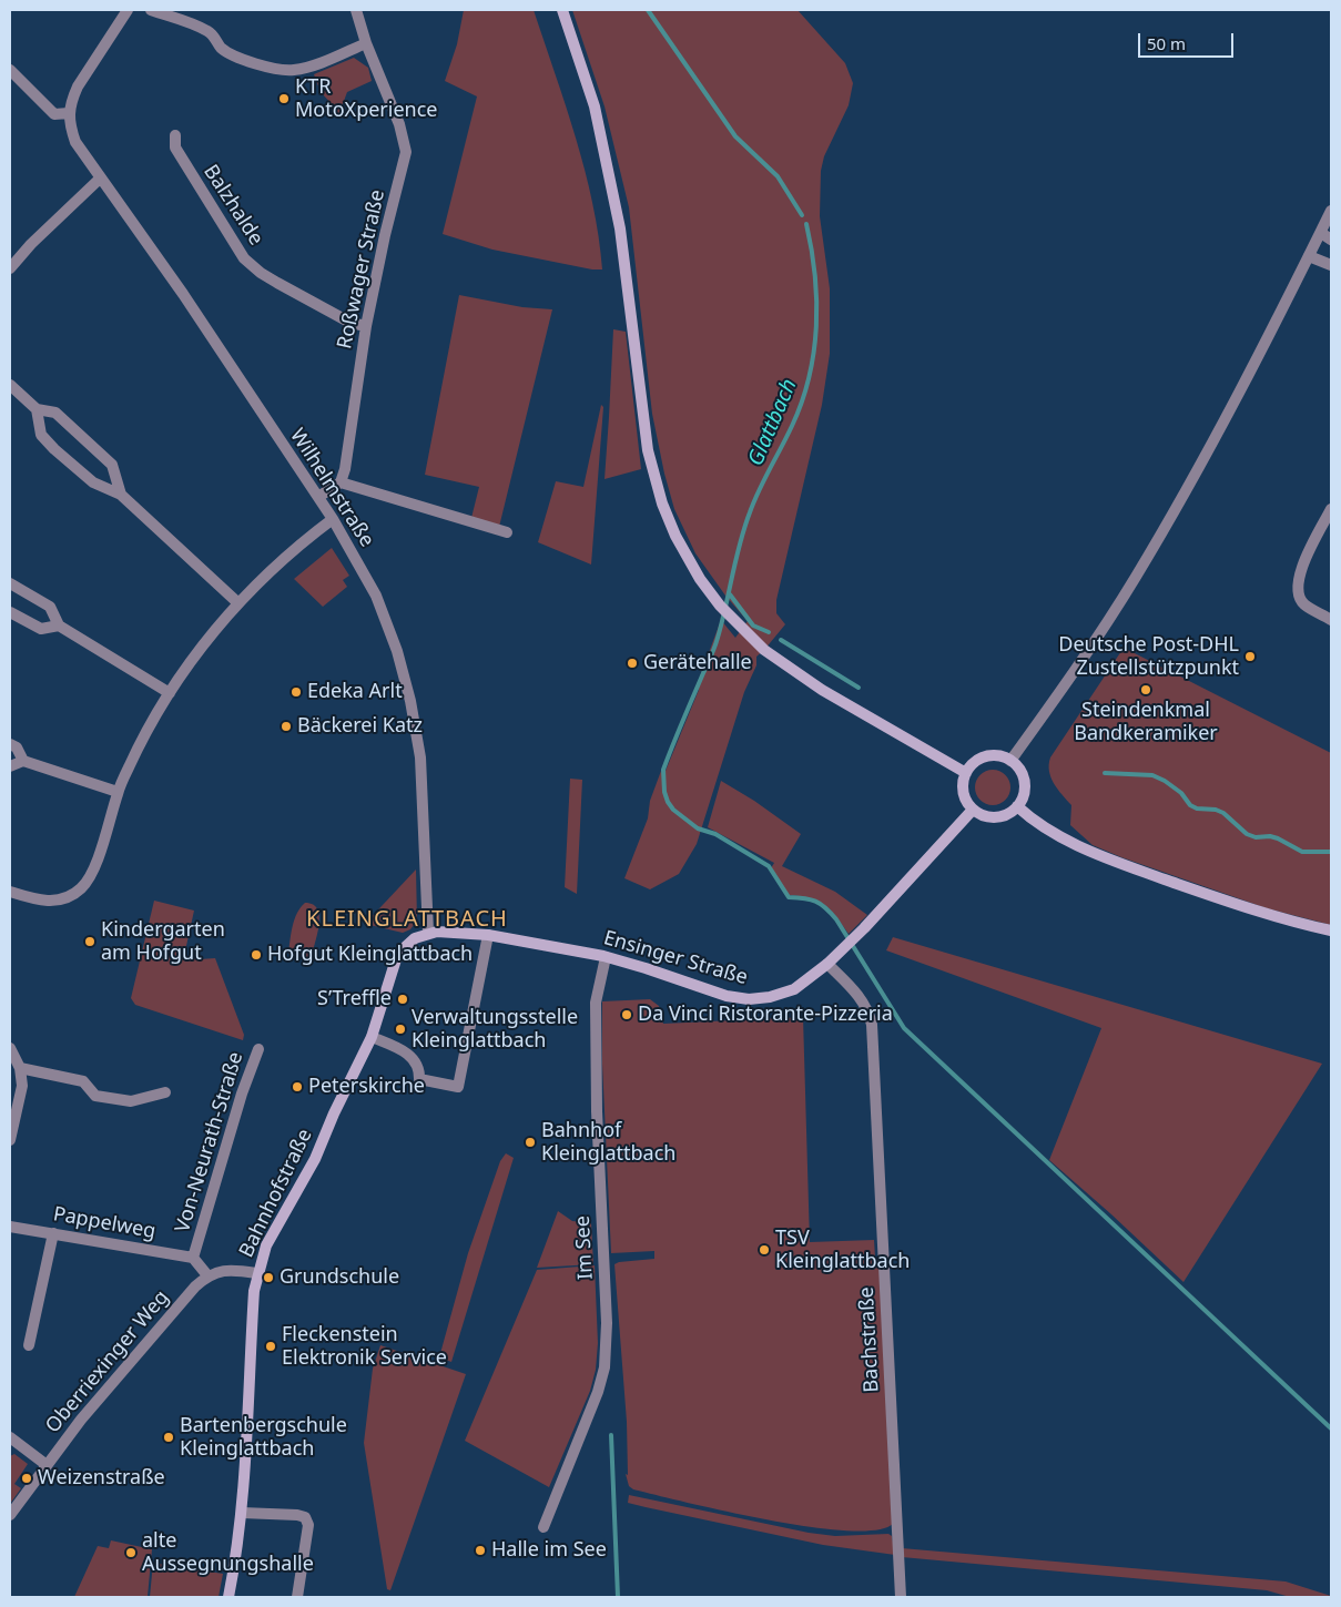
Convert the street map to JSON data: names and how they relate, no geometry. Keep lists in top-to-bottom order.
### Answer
{
  "streets": {
    "main road": ["Ensinger Straße", "Bahnhofstraße"],
    "street": [
      "Balzhalde",
      "Roßwager Straße",
      "Wilhelmstraße",
      "Von-Neurath-Straße",
      "Pappelweg",
      "Im See",
      "Bachstraße",
      "Oberriexinger Weg"
    ]
  },
  "crossings": [
    ["Balzhalde", "Roßwager Straße"],
    ["Wilhelmstraße", "Ensinger Straße"],
    ["Wilhelmstraße", "Bahnhofstraße"],
    ["Ensinger Straße", "Bahnhofstraße"],
    ["Ensinger Straße", "Im See"],
    ["Ensinger Straße", "Bachstraße"],
    ["Von-Neurath-Straße", "Pappelweg"],
    ["Von-Neurath-Straße", "Oberriexinger Weg"]
  ],
  "districts": ["KLEINGLATTBACH"],
  "water": ["Glattbach"],
  "places": [
    "KTR MotoXperience",
    "Deutsche Post-DHL Zustellstützpunkt",
    "Gerätehalle",
    "Steindenkmal Bandkeramiker",
    "Edeka Arlt",
    "Bäckerei Katz",
    "Kindergarten am Hofgut",
    "Hofgut Kleinglattbach",
    "S’Treffle",
    "Da Vinci Ristorante-Pizzeria",
    "Verwaltungsstelle Kleinglattbach",
    "Peterskirche",
    "Bahnhof Kleinglattbach",
    "TSV Kleinglattbach",
    "Grundschule",
    "Fleckenstein Elektronik Service",
    "Bartenbergschule Kleinglattbach",
    "Weizenstraße",
    "Halle im See",
    "alte Aussegnungshalle"
  ],
  "scale_bar": "50 m"
}
